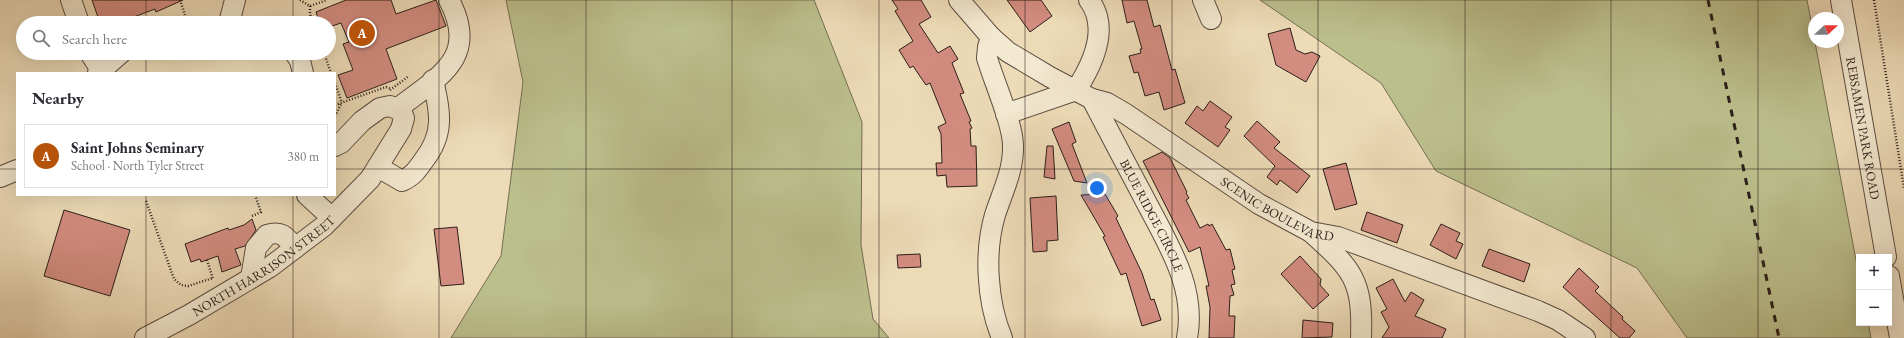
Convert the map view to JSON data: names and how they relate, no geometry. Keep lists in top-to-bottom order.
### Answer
{
  "streets": {
    "street": [
      "REBSAMEN PARK ROAD",
      "SCENIC BOULEVARD",
      "BLUE RIDGE CIRCLE",
      "NORTH HARRISON STREET"
    ]
  },
  "crossings": [
    ["SCENIC BOULEVARD", "BLUE RIDGE CIRCLE"]
  ],
  "north": "right",
  "page": {
    "search": "Search here",
    "pins": "A",
    "heading": "Nearby",
    "list": [
      {
        "mark": "A",
        "name": "Saint Johns Seminary",
        "note": "School · North Tyler Street",
        "value": "380 m"
      }
    ],
    "map_buttons": ["+", "−"]
  }
}
